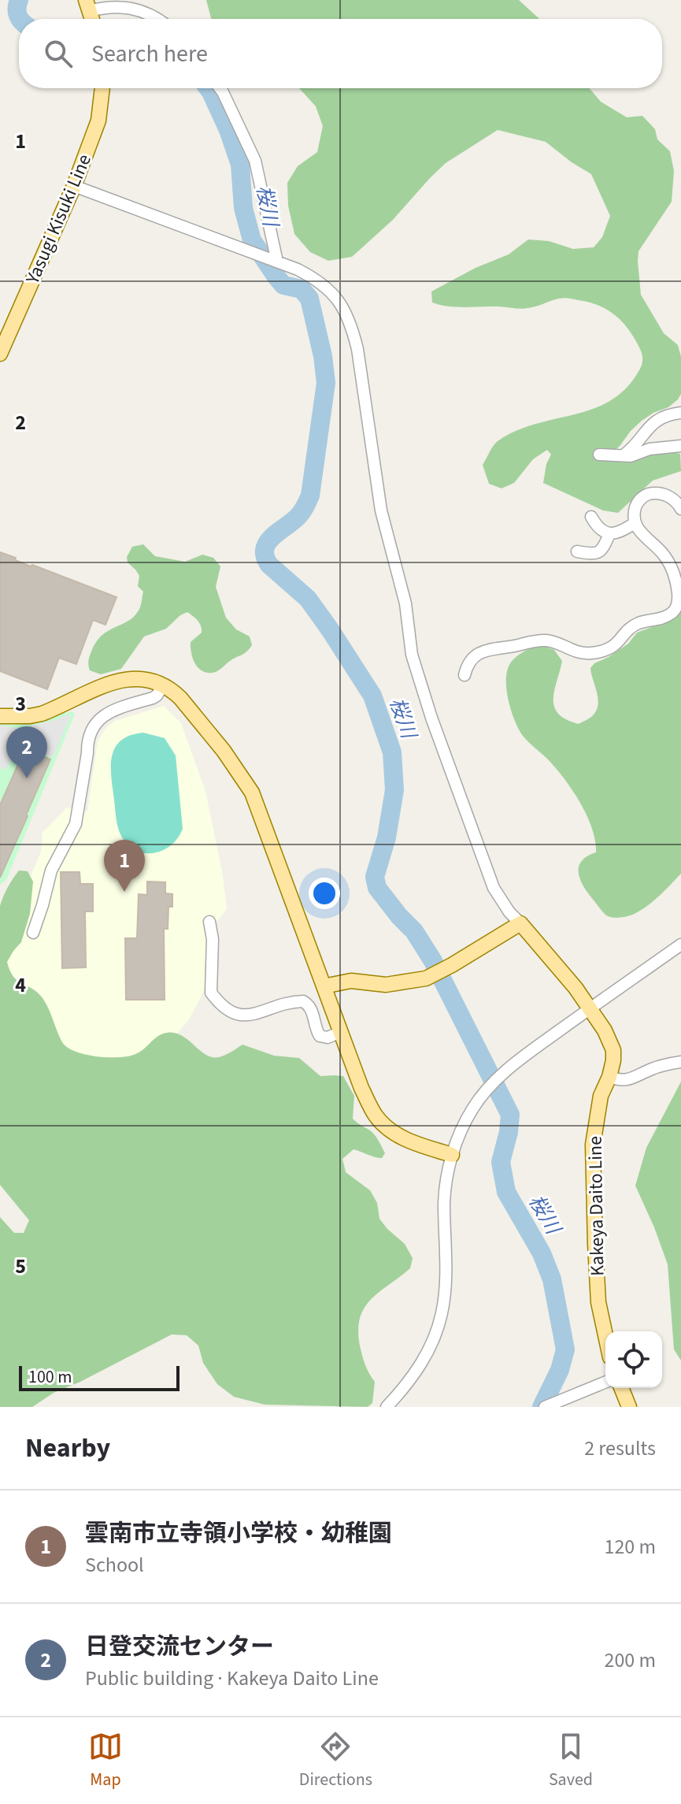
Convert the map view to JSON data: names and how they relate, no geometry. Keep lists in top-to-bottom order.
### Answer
{
  "streets": {
    "main road": ["Yasugi Kisuki Line", "Kakeya Daito Line"]
  },
  "water": ["桜川"],
  "scale_bar": "100 m",
  "page": {
    "search": "Search here",
    "pins": ["2", "1"],
    "scale": "100 m",
    "heading": ["Nearby", "2 results"],
    "list": [
      {
        "mark": "1",
        "name": "雲南市立寺領小学校・幼稚園",
        "note": "School",
        "value": "120 m"
      },
      {
        "mark": "2",
        "name": "日登交流センター",
        "note": "Public building · Kakeya Daito Line",
        "value": "200 m"
      }
    ],
    "nav": ["Map", "Directions", "Saved"]
  },
  "grid": {
    "rows": [
      "1",
      "2",
      "3",
      "4",
      "5"
    ]
  }
}
